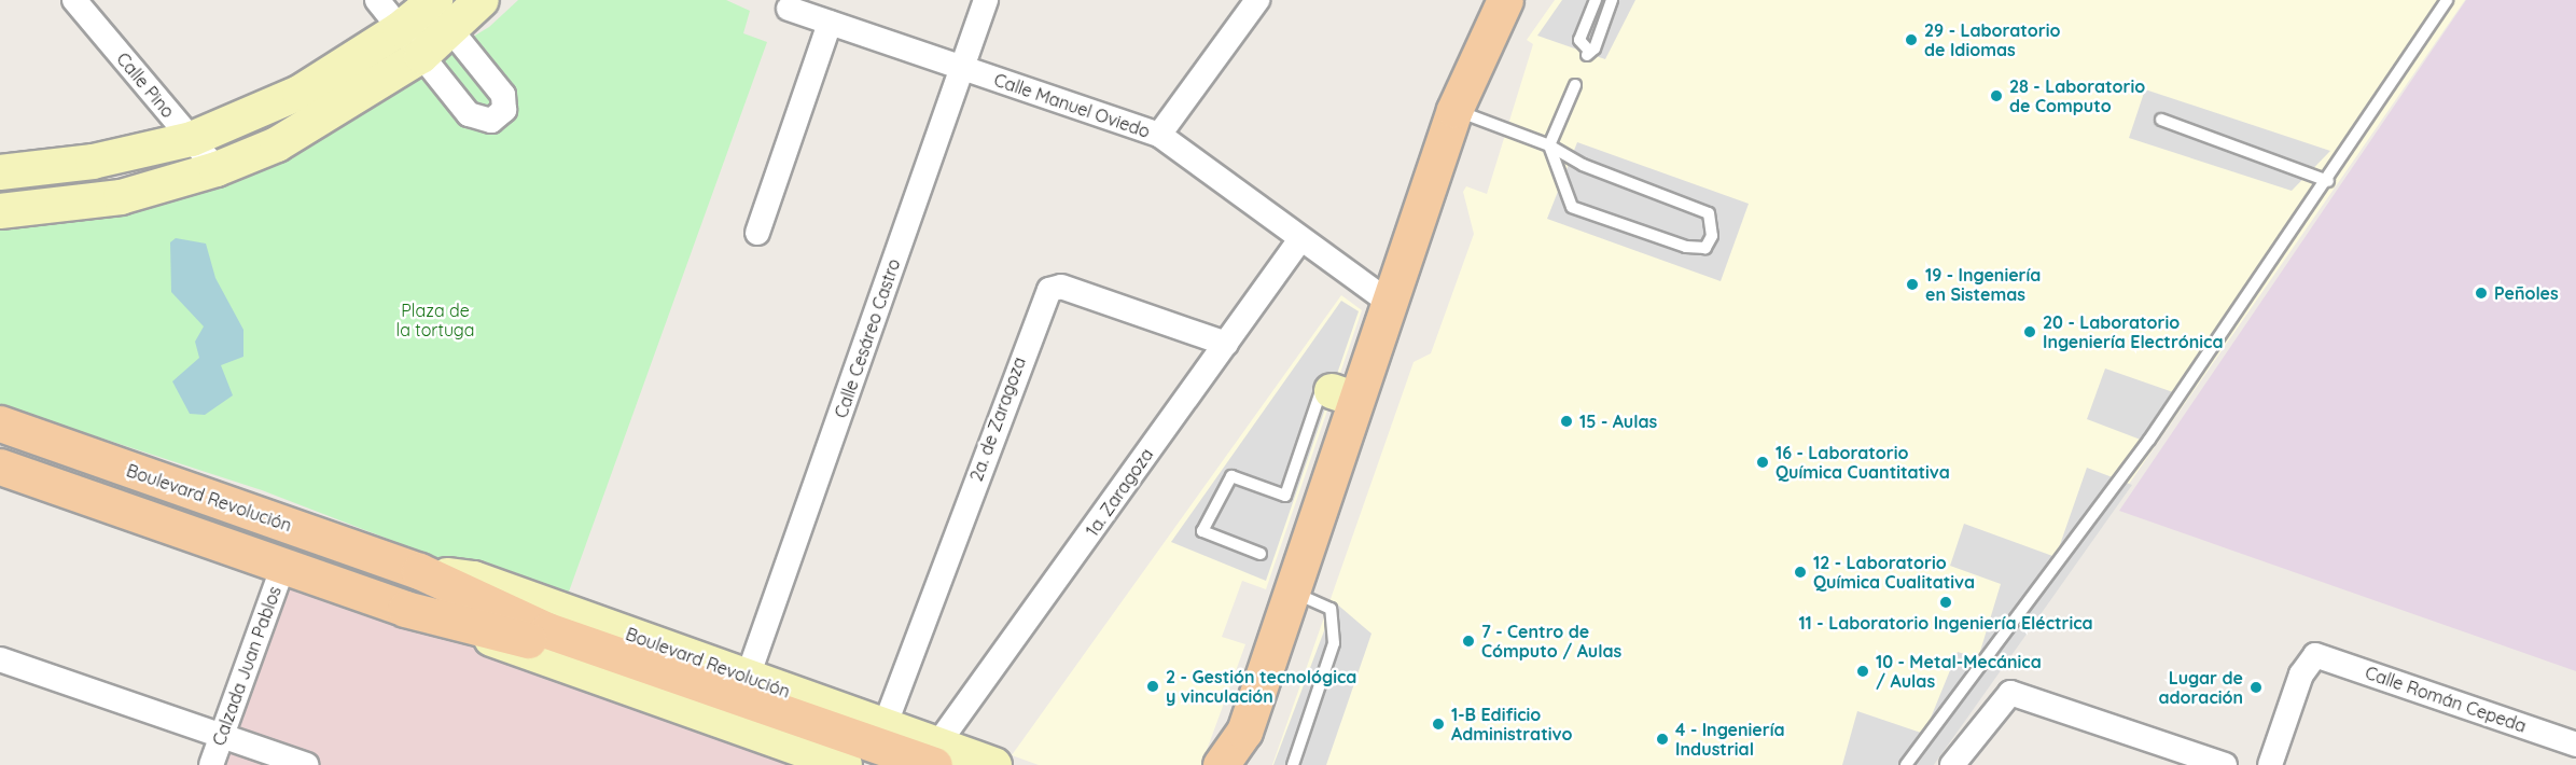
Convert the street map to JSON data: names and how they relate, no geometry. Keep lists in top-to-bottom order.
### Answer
{
  "streets": {
    "main road": ["Boulevard Revolución"],
    "street": [
      "Calle Pino",
      "Calle Manuel Oviedo",
      "Calle Cesáreo Castro",
      "2a. de Zaragoza",
      "1a. Zaragoza",
      "Calzada Juan Pablos",
      "Calle Román Cepeda"
    ]
  },
  "crossings": [
    ["Calle Manuel Oviedo", "Calle Cesáreo Castro"],
    ["Calle Manuel Oviedo", "1a. Zaragoza"],
    ["Calle Cesáreo Castro", "Boulevard Revolución"],
    ["2a. de Zaragoza", "1a. Zaragoza"],
    ["2a. de Zaragoza", "Boulevard Revolución"],
    ["1a. Zaragoza", "Boulevard Revolución"],
    ["Boulevard Revolución", "Calzada Juan Pablos"]
  ],
  "parks": ["Plaza de la tortuga"],
  "places": [
    "29 - Laboratorio de Idiomas",
    "28 - Laboratorio de Computo",
    "19 - Ingeniería en Sistemas",
    "Peñoles",
    "20 - Laboratorio Ingeniería Electrónica",
    "15 - Aulas",
    "16 - Laboratorio Química Cuantitativa",
    "12 - Laboratorio Química Cualitativa",
    "11 - Laboratorio Ingeniería Eléctrica",
    "7 - Centro de Cómputo / Aulas",
    "10 - Metal-Mecánica / Aulas",
    "2 - Gestión tecnológica y vinculación",
    "Lugar de adoración",
    "1-B Edificio Administrativo",
    "4 - Ingeniería Industrial"
  ]
}
